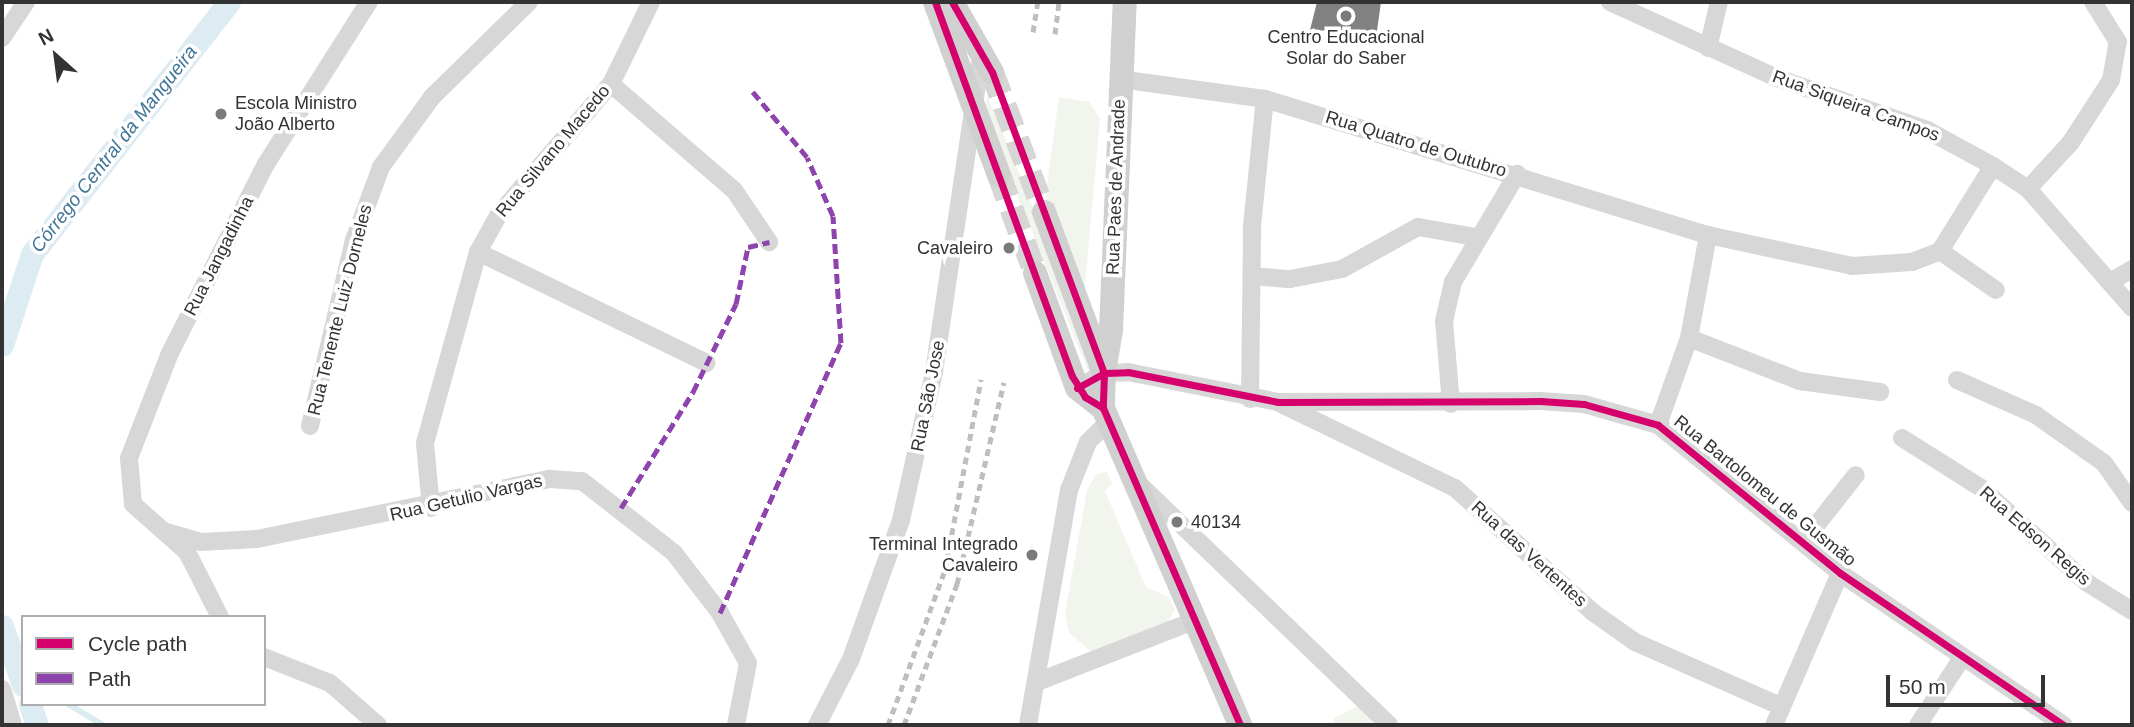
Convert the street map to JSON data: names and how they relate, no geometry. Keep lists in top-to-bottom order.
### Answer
{
  "streets": {
    "main road": ["Rua Paes de Andrade"],
    "street": [
      "Rua Siqueira Campos",
      "Rua Quatro de Outubro",
      "Rua Silvano Macedo",
      "Rua Jangadinha",
      "Rua Tenente Luiz Dorneles",
      "Rua São Jose",
      "Rua Bartolomeu de Gusmão",
      "Rua Getulio Vargas",
      "Rua Edson Regis",
      "Rua das Vertentes"
    ]
  },
  "crossings": [
    ["Rua Quatro de Outubro", "Rua Paes de Andrade"],
    ["Rua Silvano Macedo", "Rua Getulio Vargas"],
    ["Rua Paes de Andrade", "Rua Bartolomeu de Gusmão"],
    ["Rua Jangadinha", "Rua Getulio Vargas"],
    ["Rua Bartolomeu de Gusmão", "Rua das Vertentes"]
  ],
  "water": ["Córrego Central da Mangueira"],
  "places": [
    "Centro Educacional Solar do Saber",
    "Escola Ministro João Alberto",
    "Cavaleiro",
    "40134",
    "Terminal Integrado Cavaleiro"
  ],
  "legend": ["Cycle path", "Path"],
  "scale_bar": "50 m",
  "north": "top left"
}
